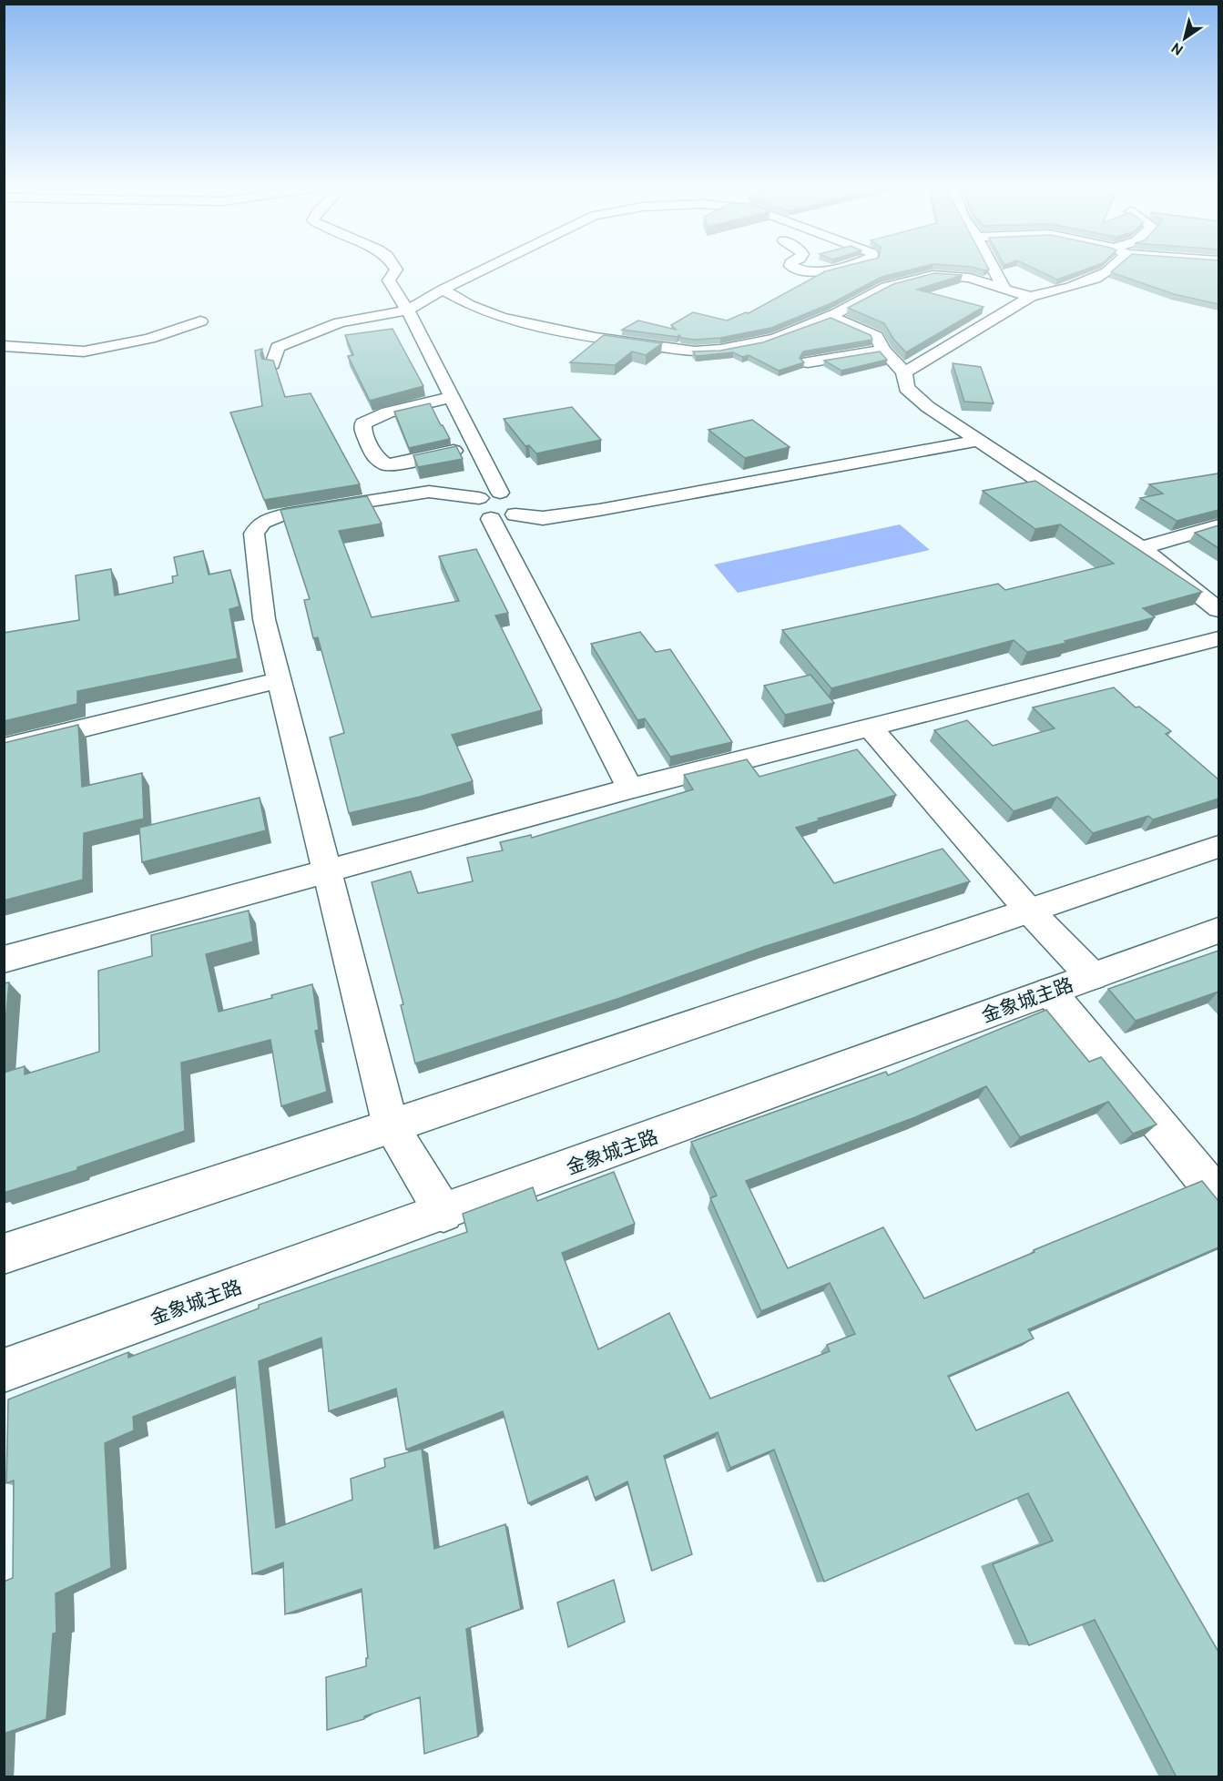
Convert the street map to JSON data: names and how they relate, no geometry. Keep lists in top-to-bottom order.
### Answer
{
  "streets": {
    "street": ["金象城主路"]
  },
  "north": "bottom left"
}
